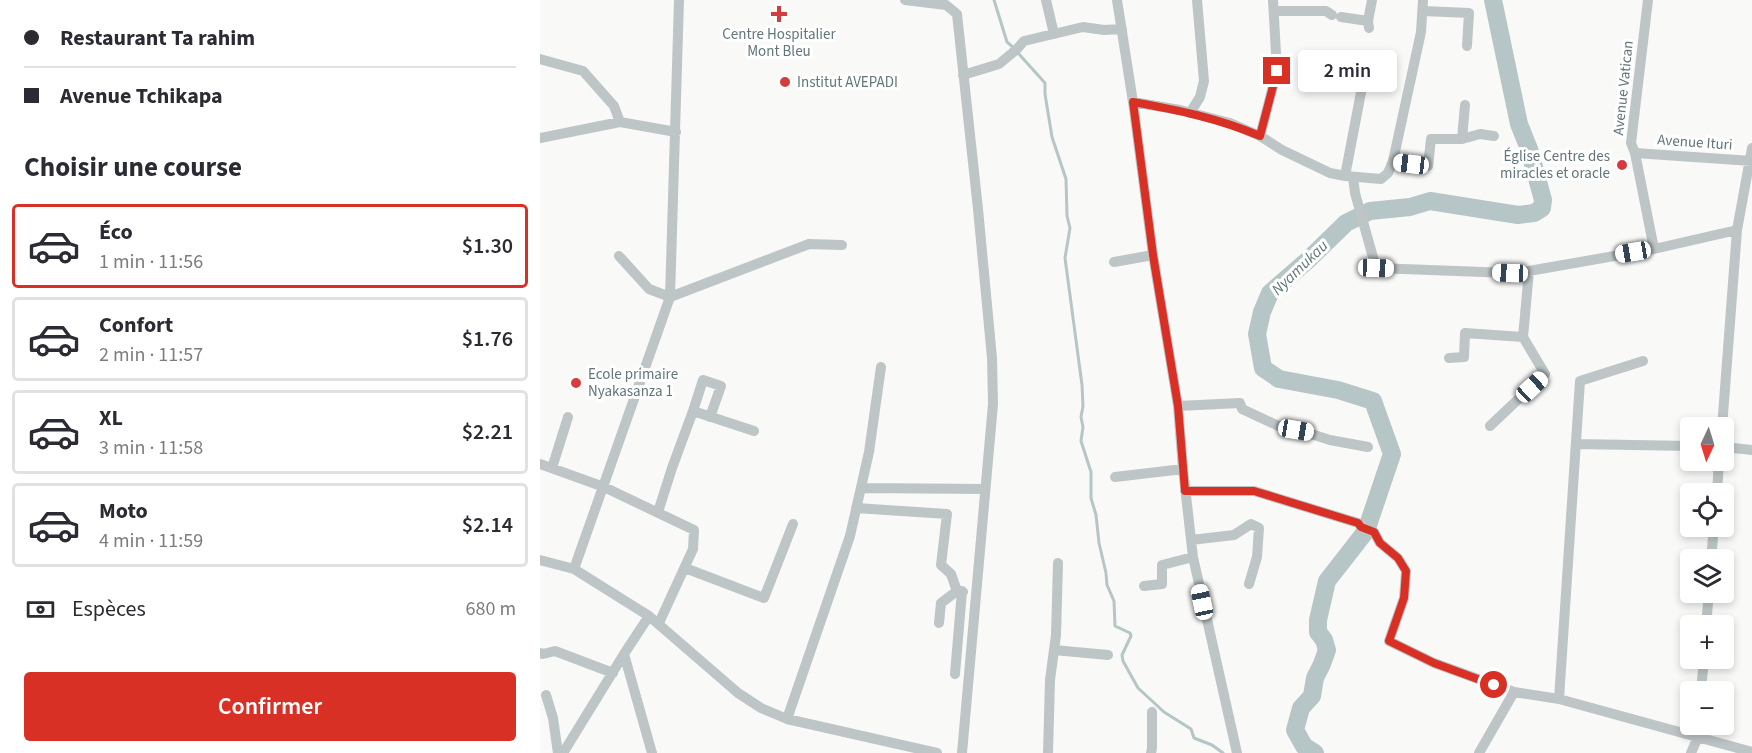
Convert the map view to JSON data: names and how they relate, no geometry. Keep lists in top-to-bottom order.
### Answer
{
  "streets": {
    "street": ["Avenue Vatican", "Avenue Ituri"]
  },
  "crossings": [
    ["Avenue Vatican", "Avenue Ituri"]
  ],
  "water": ["Nyamukau"],
  "places": {
    "health": ["Centre Hospitalier Mont Bleu"],
    "other": ["Institut AVEPADI", "Église Centre des miracles et oracle", "Ecole primaire Nyakasanza 1"]
  },
  "north": "bottom",
  "page": {
    "banner": ["Restaurant Ta rahim", "Avenue Tchikapa"],
    "bubble": "2 min",
    "heading": "Choisir une course",
    "list": [
      {
        "name": "Éco",
        "note": "1 min · 11:56",
        "value": "$1.30"
      },
      {
        "name": "Confort",
        "note": "2 min · 11:57",
        "value": "$1.76"
      },
      {
        "name": "XL",
        "note": "3 min · 11:58",
        "value": "$2.21"
      },
      {
        "name": "Moto",
        "note": "4 min · 11:59",
        "value": "$2.14"
      }
    ],
    "map_buttons": ["+", "−"],
    "pay": ["Espèces", "680 m"],
    "buttons": "Confirmer"
  }
}
